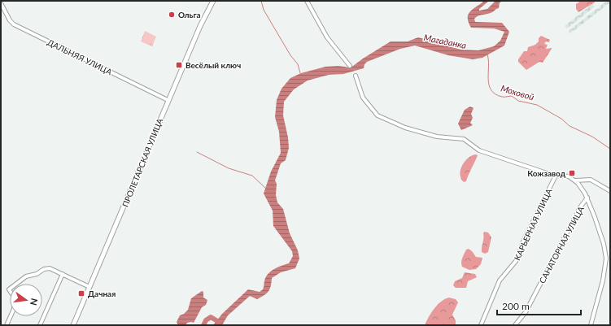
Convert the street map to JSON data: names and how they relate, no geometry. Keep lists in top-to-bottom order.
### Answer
{
  "streets": {
    "main road": ["ПРОЛЕТАРСКАЯ УЛИЦА"],
    "street": ["ДАЛЬНЯЯ УЛИЦА", "КАРЬЕРНАЯ УЛИЦА", "САНАТОРНАЯ УЛИЦА"]
  },
  "crossings": [
    ["ДАЛЬНЯЯ УЛИЦА", "ПРОЛЕТАРСКАЯ УЛИЦА"]
  ],
  "water": ["Магаданка", "Моховой"],
  "places": {
    "other": ["Ольга"],
    "transit": ["Весёлый ключ", "Кожзавод", "Дачная"]
  },
  "scale_bar": "200 m",
  "north": "right"
}
